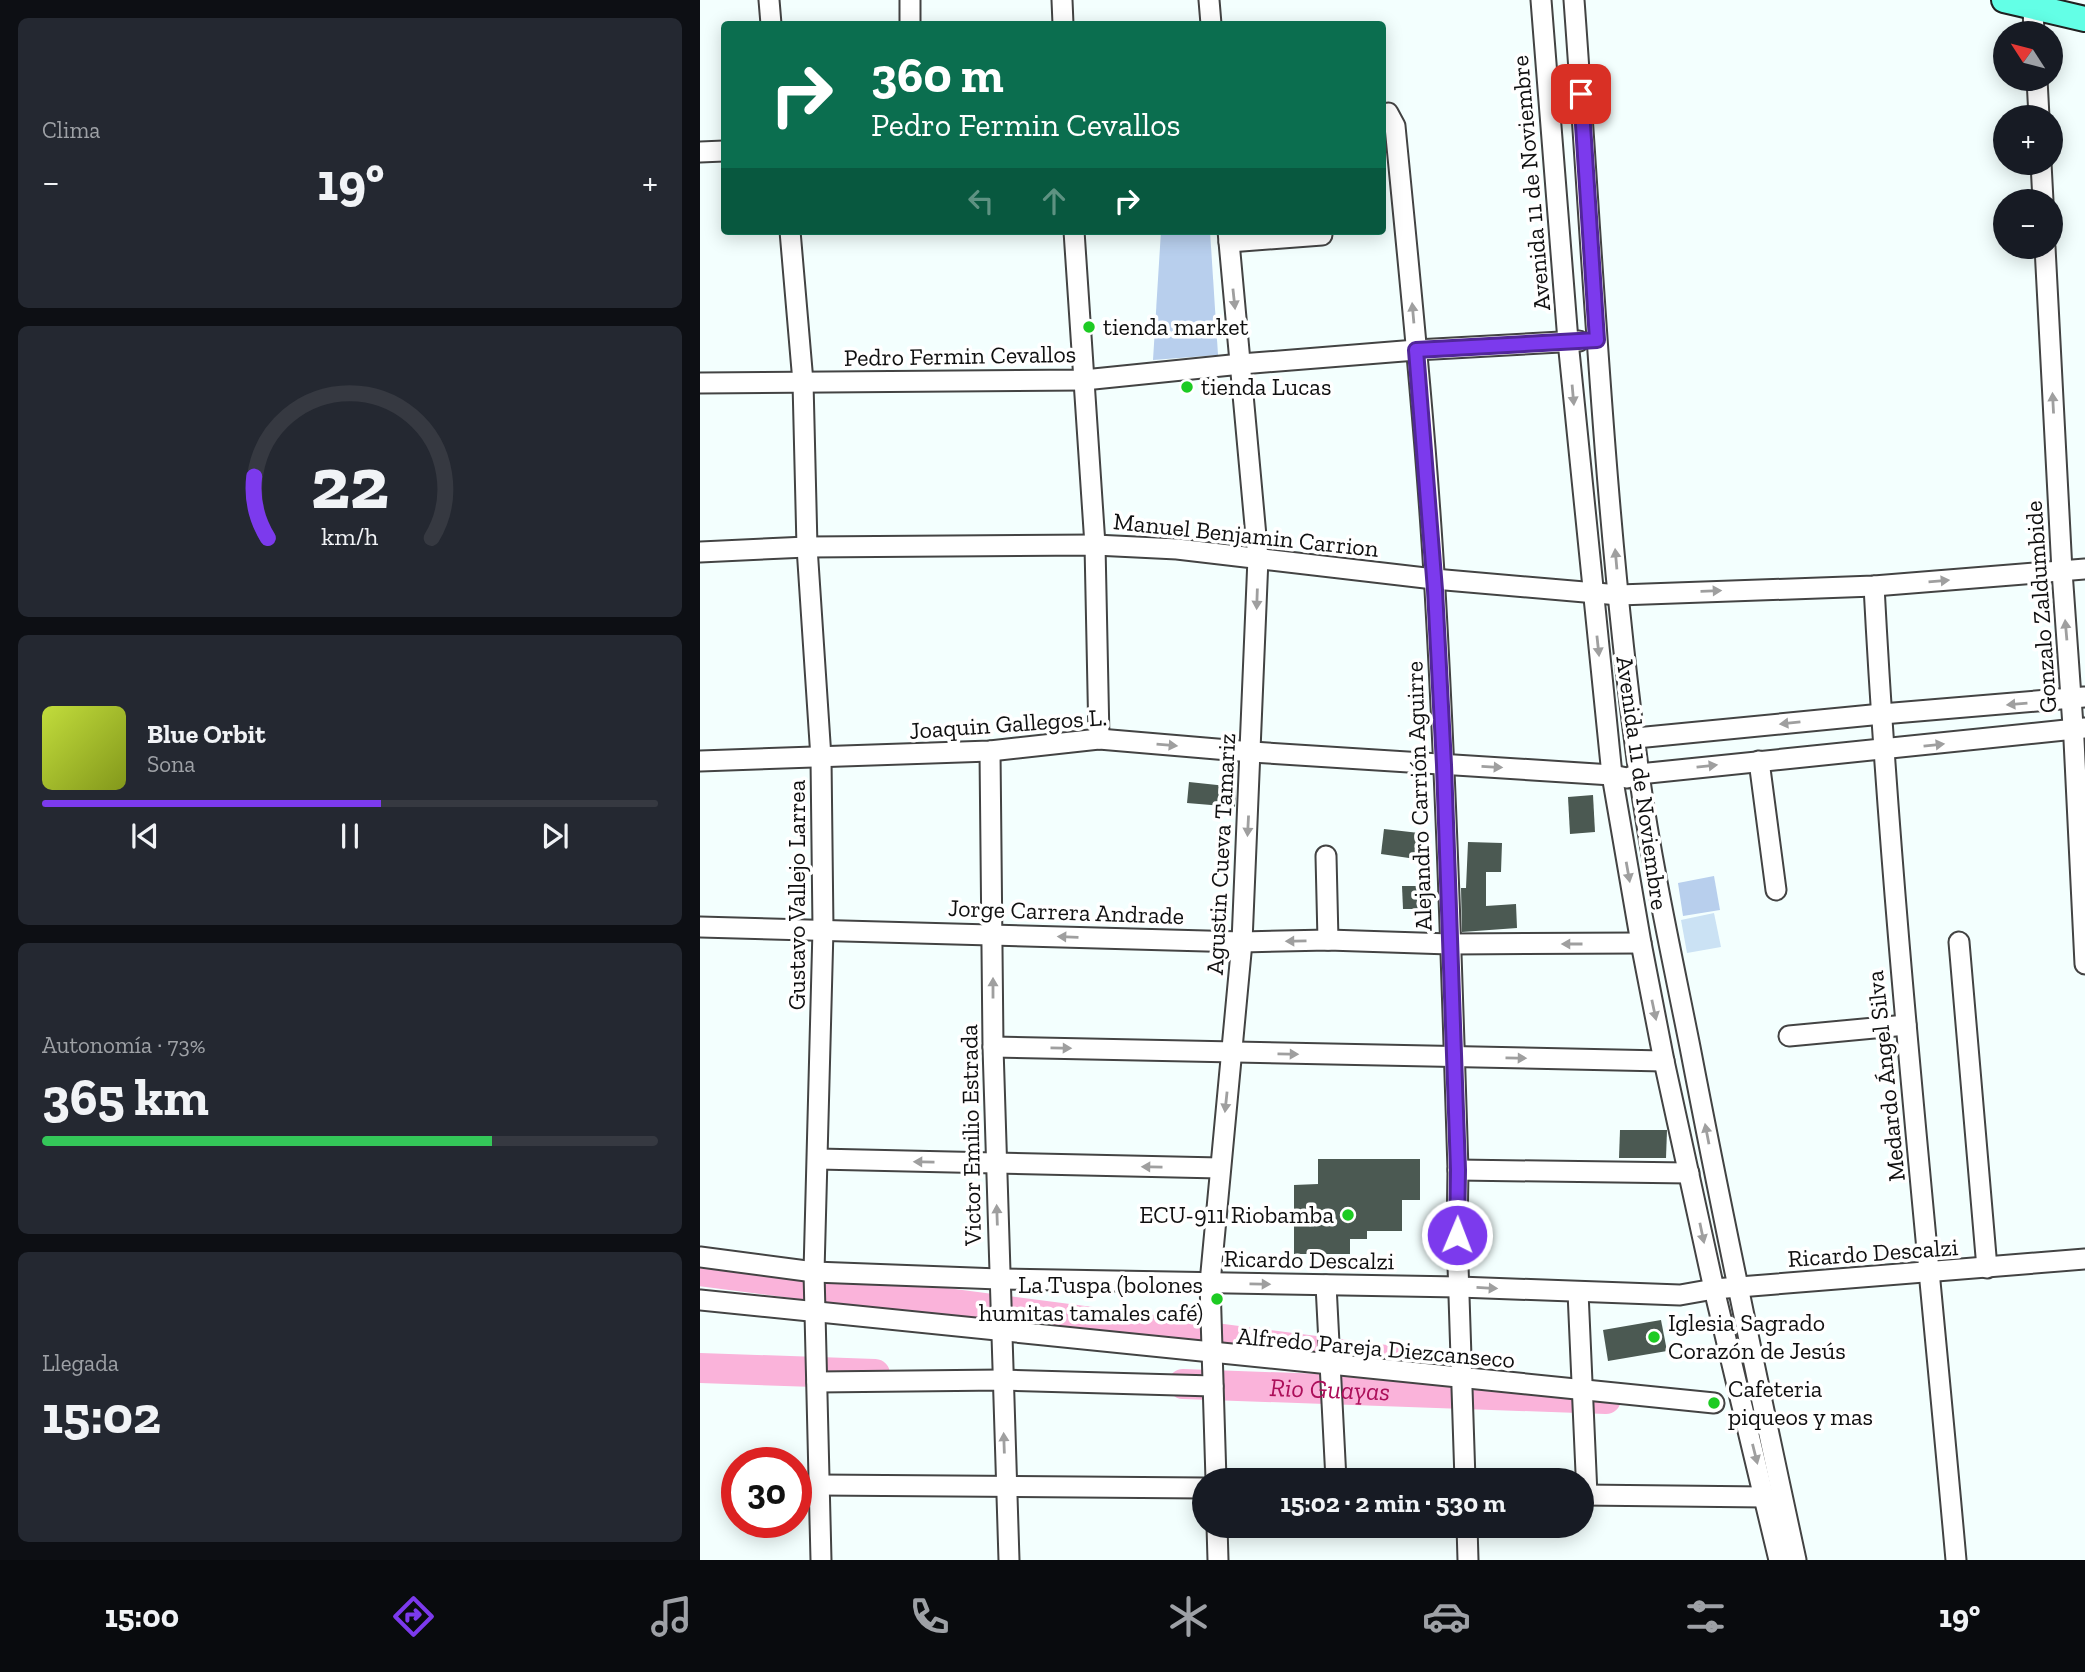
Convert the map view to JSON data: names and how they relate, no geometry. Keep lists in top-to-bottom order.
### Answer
{
  "streets": {
    "street": [
      "Avenida 11 de Noviembre",
      "Pedro Fermin Cevallos",
      "Manuel Benjamin Carrion",
      "Gonzalo Zaldumbide",
      "Joaquin Gallegos L.",
      "Alejandro Carrión Aguirre",
      "Agustin Cueva Tamariz",
      "Gustavo Vallejo Larrea",
      "Jorge Carrera Andrade",
      "Medardo Ángel Silva",
      "Victor Emilio Estrada",
      "Ricardo Descalzi",
      "Alfredo Pareja Diezcanseco"
    ]
  },
  "crossings": [
    ["Avenida 11 de Noviembre", "Pedro Fermin Cevallos"],
    ["Avenida 11 de Noviembre", "Manuel Benjamin Carrion"],
    ["Avenida 11 de Noviembre", "Joaquin Gallegos L."],
    ["Avenida 11 de Noviembre", "Jorge Carrera Andrade"],
    ["Avenida 11 de Noviembre", "Ricardo Descalzi"],
    ["Pedro Fermin Cevallos", "Alejandro Carrión Aguirre"],
    ["Pedro Fermin Cevallos", "Agustin Cueva Tamariz"],
    ["Pedro Fermin Cevallos", "Gustavo Vallejo Larrea"],
    ["Manuel Benjamin Carrion", "Gonzalo Zaldumbide"],
    ["Manuel Benjamin Carrion", "Alejandro Carrión Aguirre"],
    ["Manuel Benjamin Carrion", "Agustin Cueva Tamariz"],
    ["Manuel Benjamin Carrion", "Gustavo Vallejo Larrea"],
    ["Manuel Benjamin Carrion", "Medardo Ángel Silva"],
    ["Gonzalo Zaldumbide", "Joaquin Gallegos L."],
    ["Joaquin Gallegos L.", "Alejandro Carrión Aguirre"],
    ["Joaquin Gallegos L.", "Agustin Cueva Tamariz"],
    ["Joaquin Gallegos L.", "Gustavo Vallejo Larrea"],
    ["Joaquin Gallegos L.", "Medardo Ángel Silva"],
    ["Joaquin Gallegos L.", "Victor Emilio Estrada"],
    ["Alejandro Carrión Aguirre", "Jorge Carrera Andrade"],
    ["Alejandro Carrión Aguirre", "Ricardo Descalzi"],
    ["Agustin Cueva Tamariz", "Jorge Carrera Andrade"],
    ["Agustin Cueva Tamariz", "Ricardo Descalzi"],
    ["Gustavo Vallejo Larrea", "Jorge Carrera Andrade"],
    ["Gustavo Vallejo Larrea", "Ricardo Descalzi"],
    ["Jorge Carrera Andrade", "Victor Emilio Estrada"],
    ["Medardo Ángel Silva", "Ricardo Descalzi"],
    ["Victor Emilio Estrada", "Ricardo Descalzi"]
  ],
  "one_way": ["Gonzalo Zaldumbide", "Victor Emilio Estrada"],
  "water": ["Rio Guayas"],
  "places": [
    "tienda market",
    "tienda Lucas",
    "ECU-911 Riobamba",
    "La Tuspa (bolones humitas tamales café)",
    "Iglesia Sagrado Corazón de Jesús",
    "Cafeteria piqueos y mas"
  ],
  "north": "top left",
  "page": {
    "tile": [
      "Clima",
      ["Autonomía · 73%", "365 km"],
      ["Llegada", "15:02"]
    ],
    "map_buttons": ["+", "−"],
    "turn": ["360 m", "Pedro Fermin Cevallos"],
    "heat": ["−", "19°", "+"],
    "song": ["Blue Orbit", "Sona"],
    "limit": "30",
    "trip": "15:02 · 2 min · 530 m",
    "tabs": ["15:00", "19°"],
    "gauge": ["22", "km/h"]
  }
}
